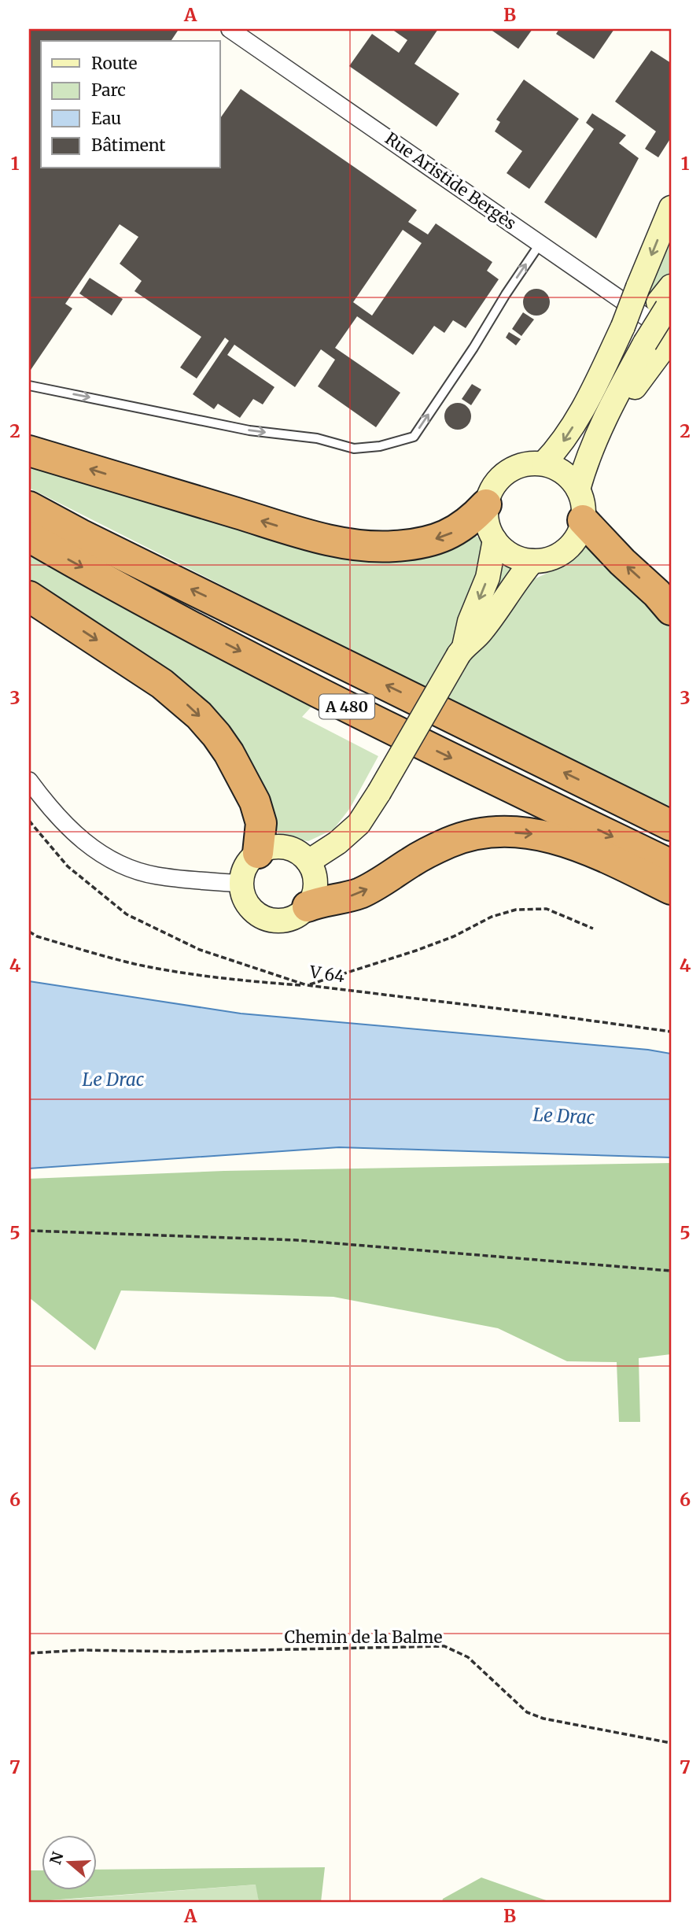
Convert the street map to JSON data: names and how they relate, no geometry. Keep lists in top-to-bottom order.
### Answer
{
  "streets": {
    "highway": ["A 480"],
    "street": ["Rue Aristide Bergès"],
    "path": ["V 64", "Chemin de la Balme"]
  },
  "water": ["Le Drac"],
  "legend": [
    "Route",
    "Parc",
    "Eau",
    "Bâtiment"
  ],
  "north": "left",
  "grid": {
    "columns": ["A", "B"],
    "rows": [
      "1",
      "2",
      "3",
      "4",
      "5",
      "6",
      "7"
    ]
  }
}
